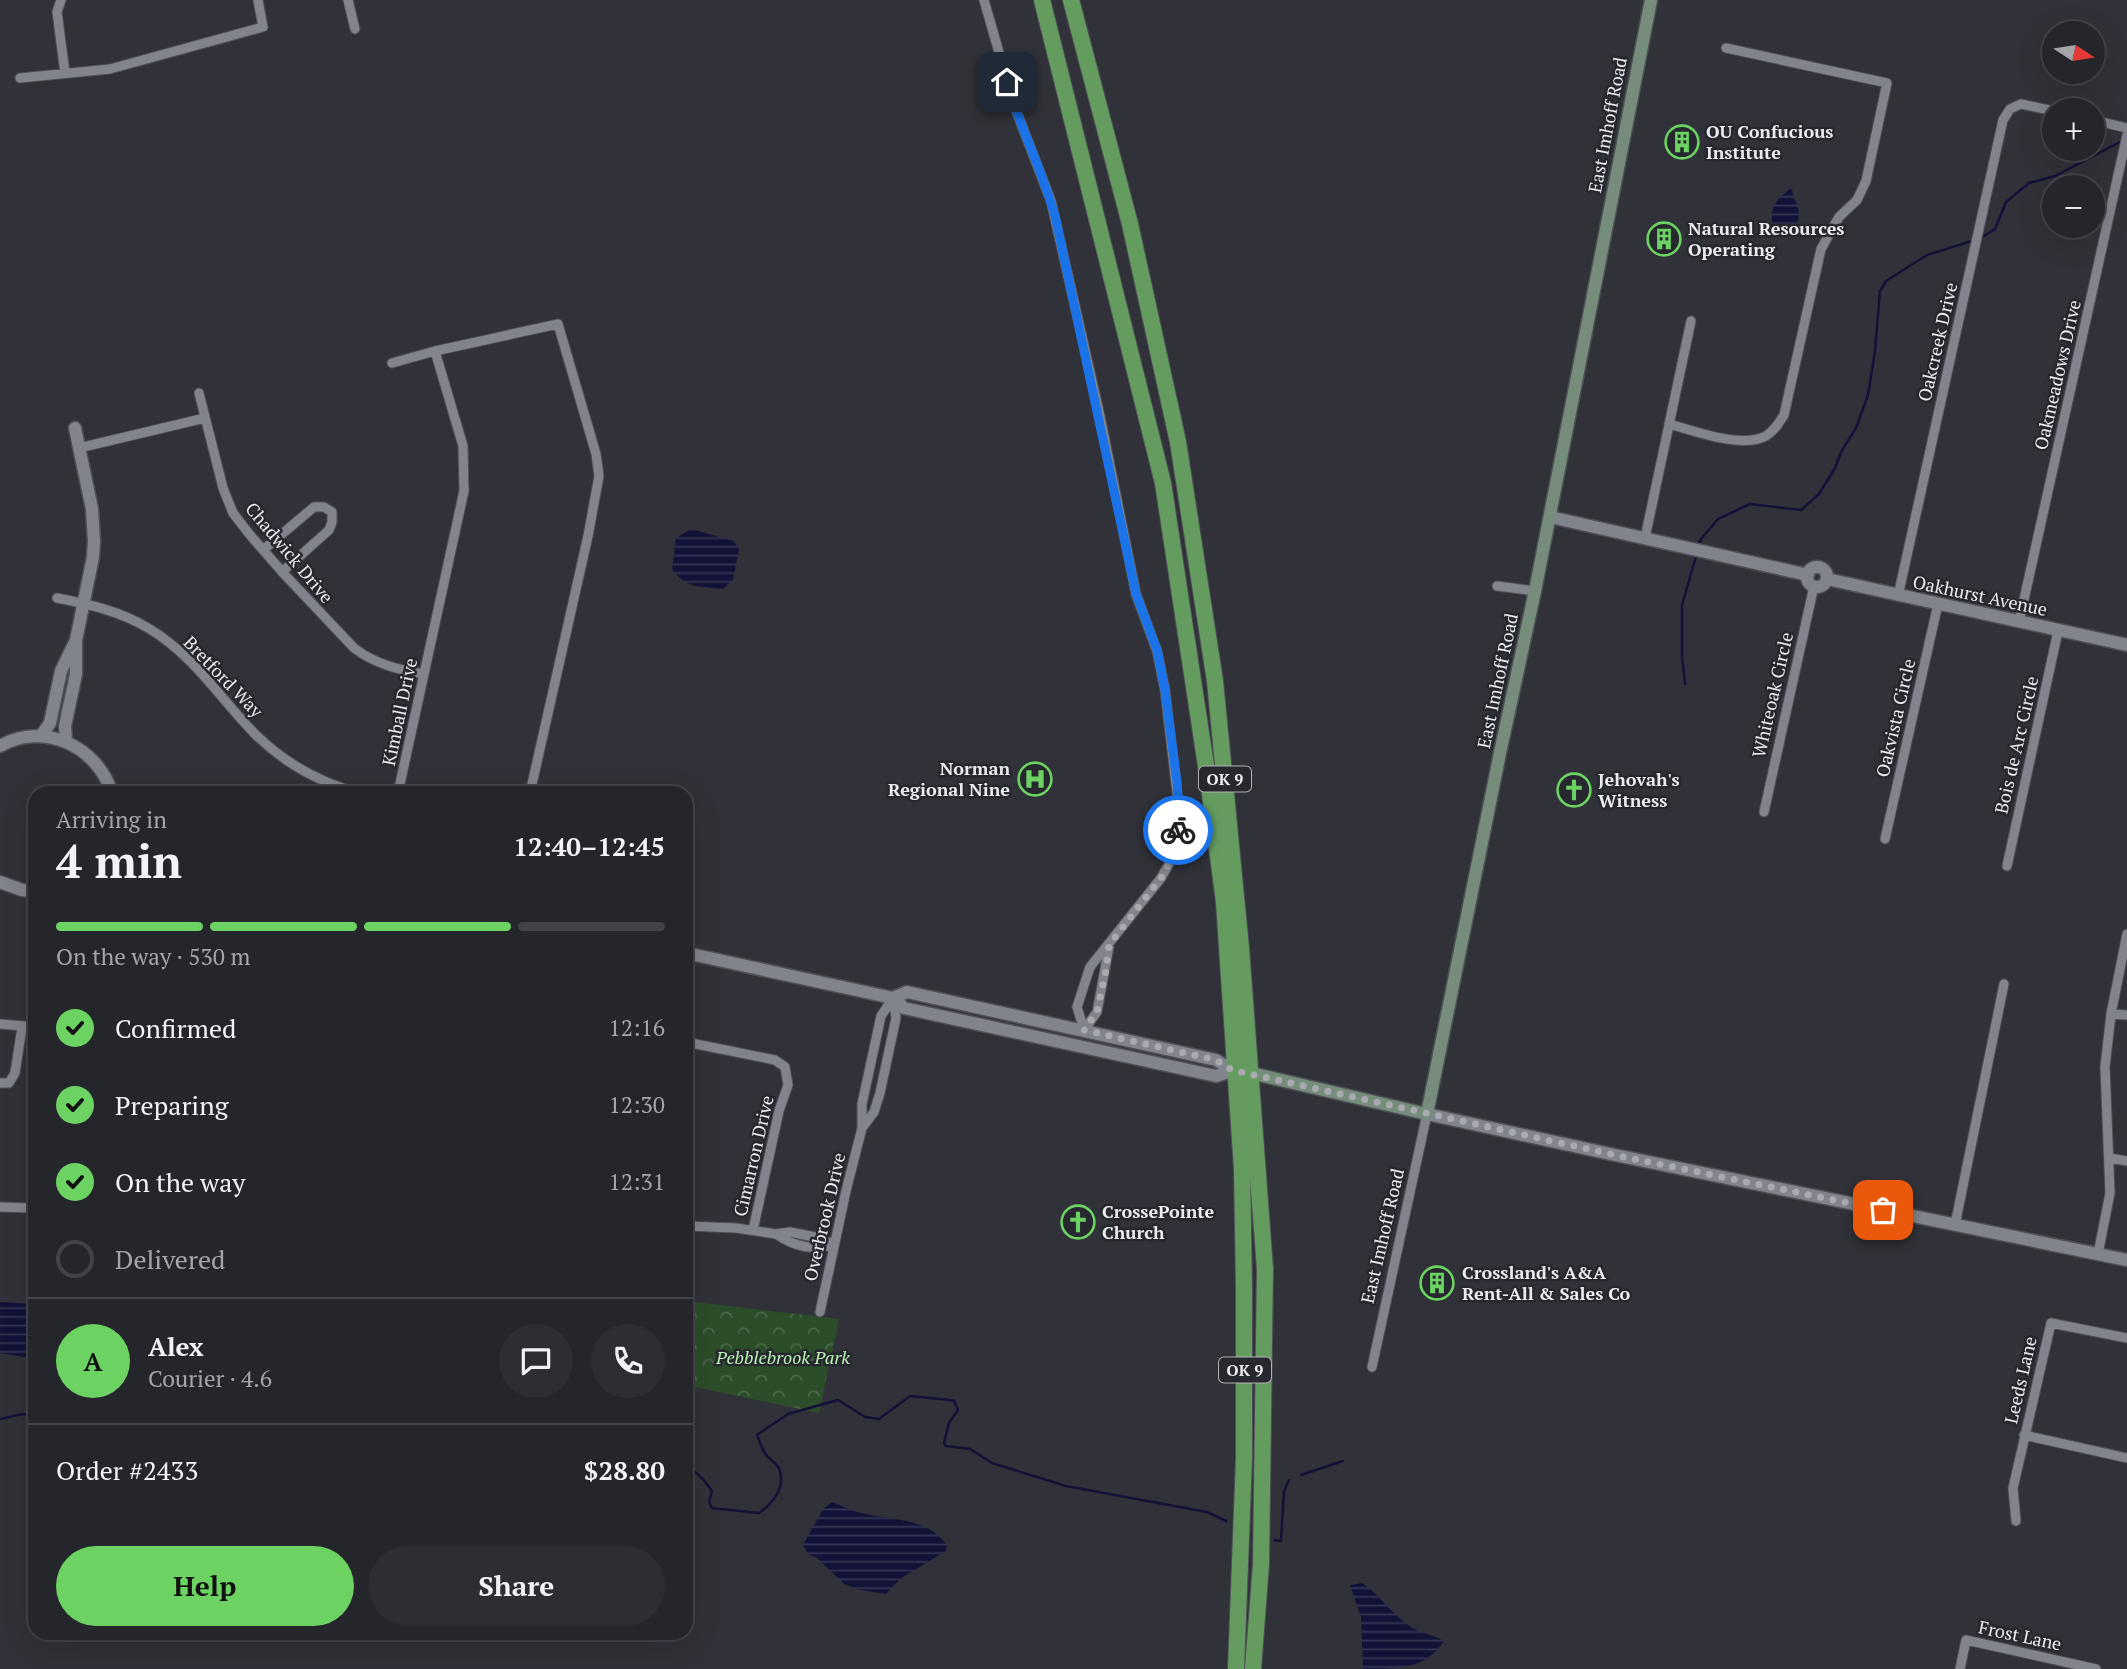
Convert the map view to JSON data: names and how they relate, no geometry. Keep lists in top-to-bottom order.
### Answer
{
  "streets": {
    "highway": ["OK 9"],
    "main road": ["East Imhoff Road"],
    "street": [
      "Oakcreek Drive",
      "Oakmeadows Drive",
      "Chadwick Drive",
      "Oakhurst Avenue",
      "Bretford Way",
      "Whiteoak Circle",
      "Kimball Drive",
      "Oakvista Circle",
      "Bois de Arc Circle",
      "Cimarron Drive",
      "Overbrook Drive",
      "Leeds Lane",
      "Frost Lane"
    ]
  },
  "crossings": [
    ["Oakcreek Drive", "Oakhurst Avenue"],
    ["Oakmeadows Drive", "Oakhurst Avenue"],
    ["Chadwick Drive", "Kimball Drive"],
    ["Oakhurst Avenue", "Whiteoak Circle"],
    ["Oakhurst Avenue", "Oakvista Circle"],
    ["Oakhurst Avenue", "Bois de Arc Circle"]
  ],
  "parks": ["Pebblebrook Park"],
  "places": {
    "building": ["OU Confucious Institute", "Natural Resources Operating", "Crossland's A&A Rent-All & Sales Co"],
    "hospital": ["Norman Regional Nine"],
    "church": ["Jehovah's Witness", "CrossePointe Church"]
  },
  "north": "right",
  "page": {
    "map_buttons": ["+", "−"],
    "heading": ["4 min", "Arriving in", "12:40–12:45"],
    "panel": [
      "Alex",
      "Courier · 4.6",
      "Order #2433",
      "$28.80"
    ],
    "bar": "On the way · 530 m",
    "list": [
      ["Confirmed", "12:16"],
      ["Preparing", "12:30"],
      ["On the way", "12:31"],
      "Delivered"
    ],
    "round": "A",
    "buttons": ["Help", "Share"]
  }
}
